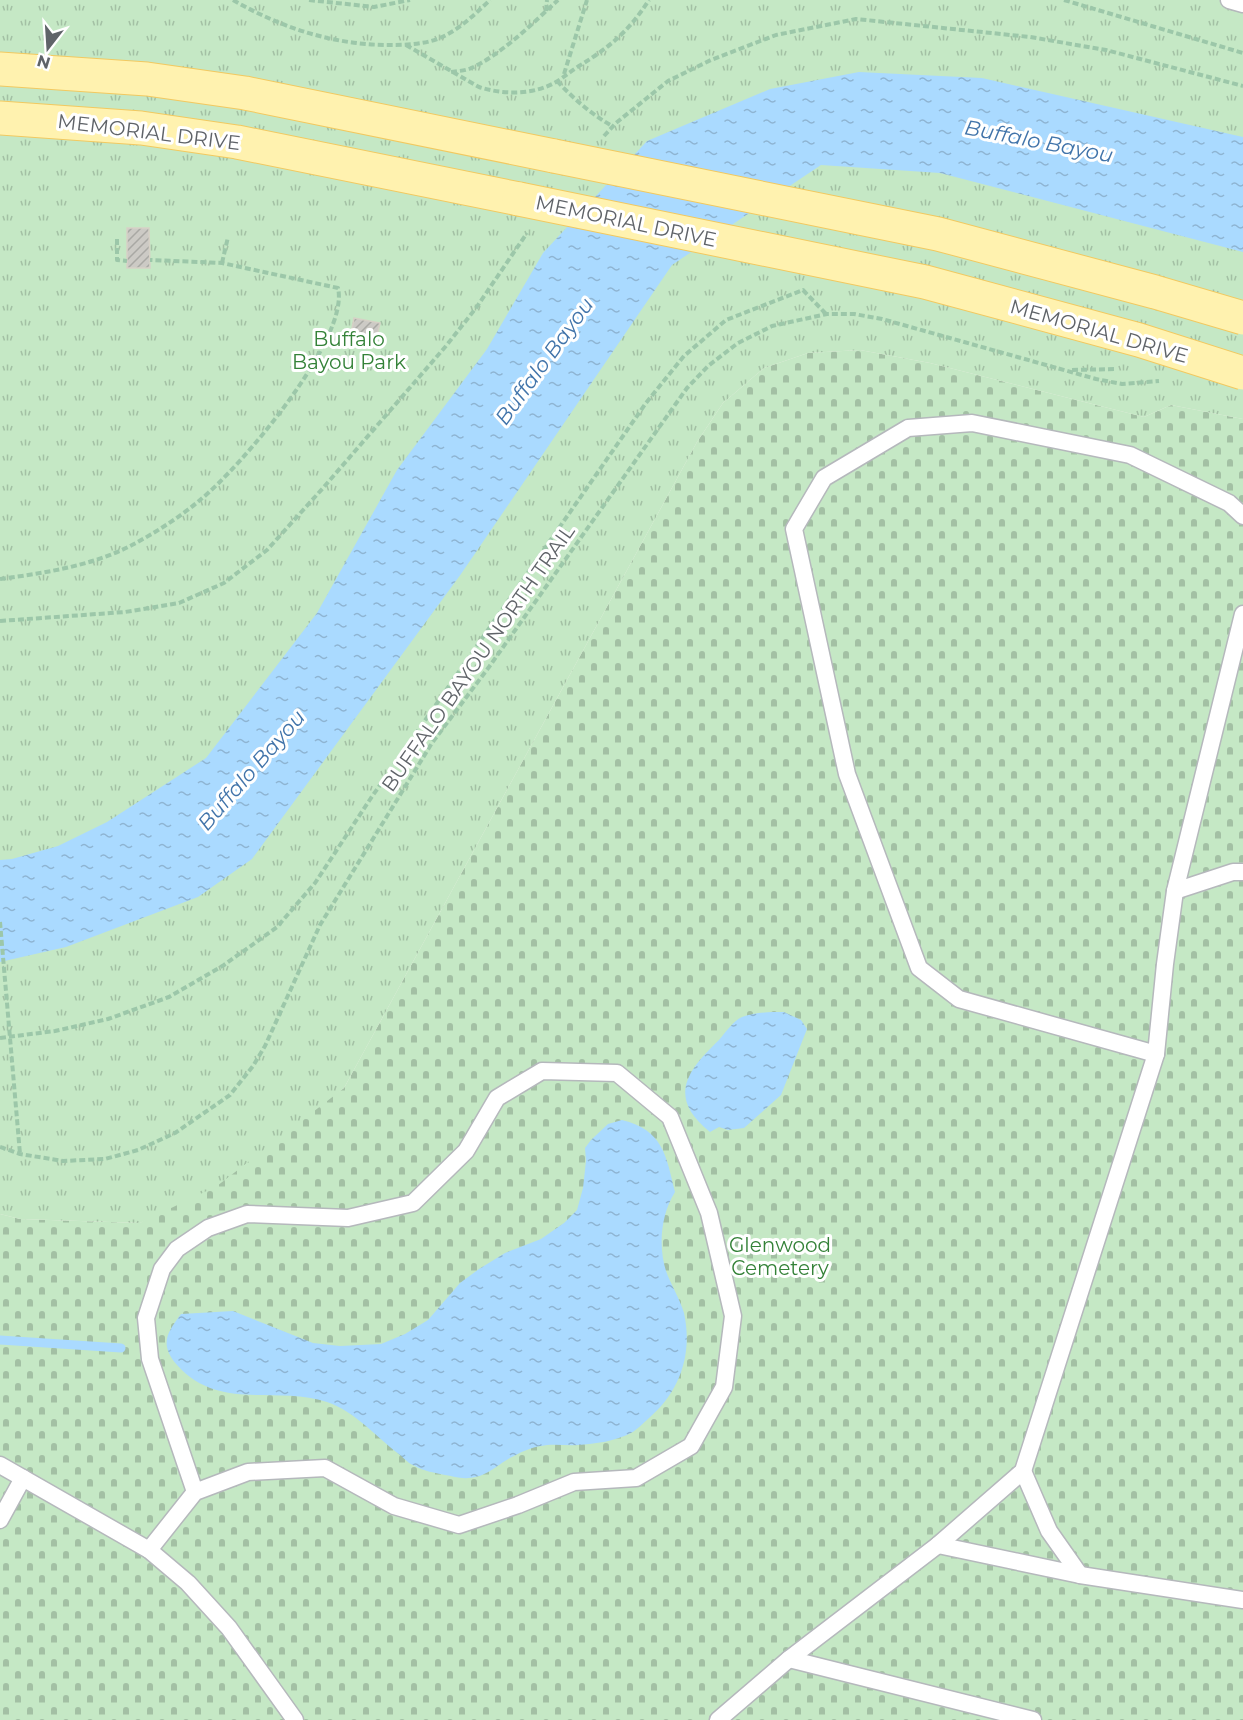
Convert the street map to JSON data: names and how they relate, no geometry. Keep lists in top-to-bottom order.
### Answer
{
  "streets": {
    "main road": ["MEMORIAL DRIVE"],
    "path": ["BUFFALO BAYOU NORTH TRAIL"]
  },
  "water": ["Buffalo Bayou"],
  "parks": ["Buffalo Bayou Park", "Glenwood Cemetery"],
  "north": "bottom"
}
